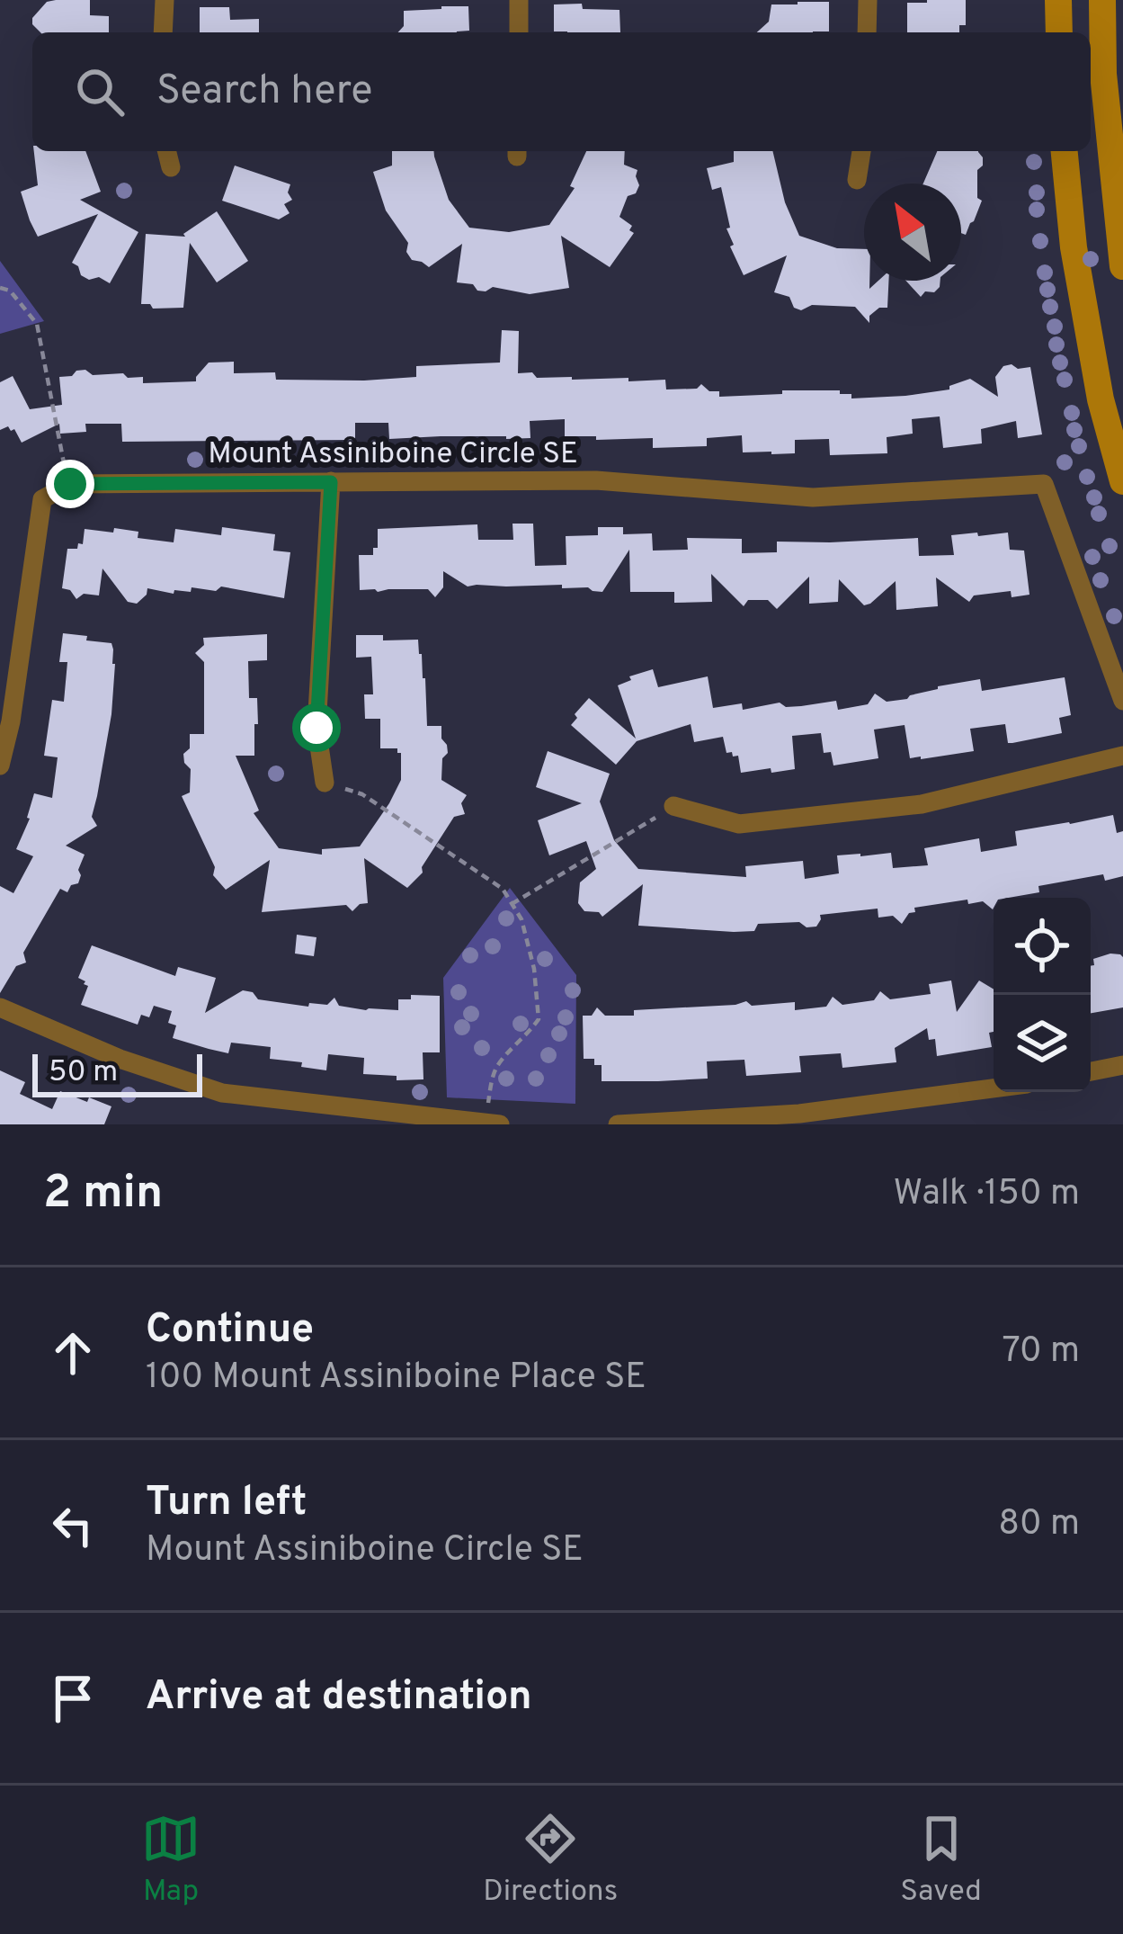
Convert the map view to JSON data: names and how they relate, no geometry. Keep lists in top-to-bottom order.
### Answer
{
  "streets": {
    "street": ["Mount Assiniboine Circle SE"]
  },
  "scale_bar": "50 m",
  "north": "top left",
  "page": {
    "search": "Search here",
    "scale": "50 m",
    "heading": ["2 min", "Walk · 150 m"],
    "list": [
      ["Continue", "100 Mount Assiniboine Place SE", "70 m"],
      ["Turn left", "Mount Assiniboine Circle SE", "80 m"],
      "Arrive at destination"
    ],
    "nav": ["Map", "Directions", "Saved"]
  }
}
